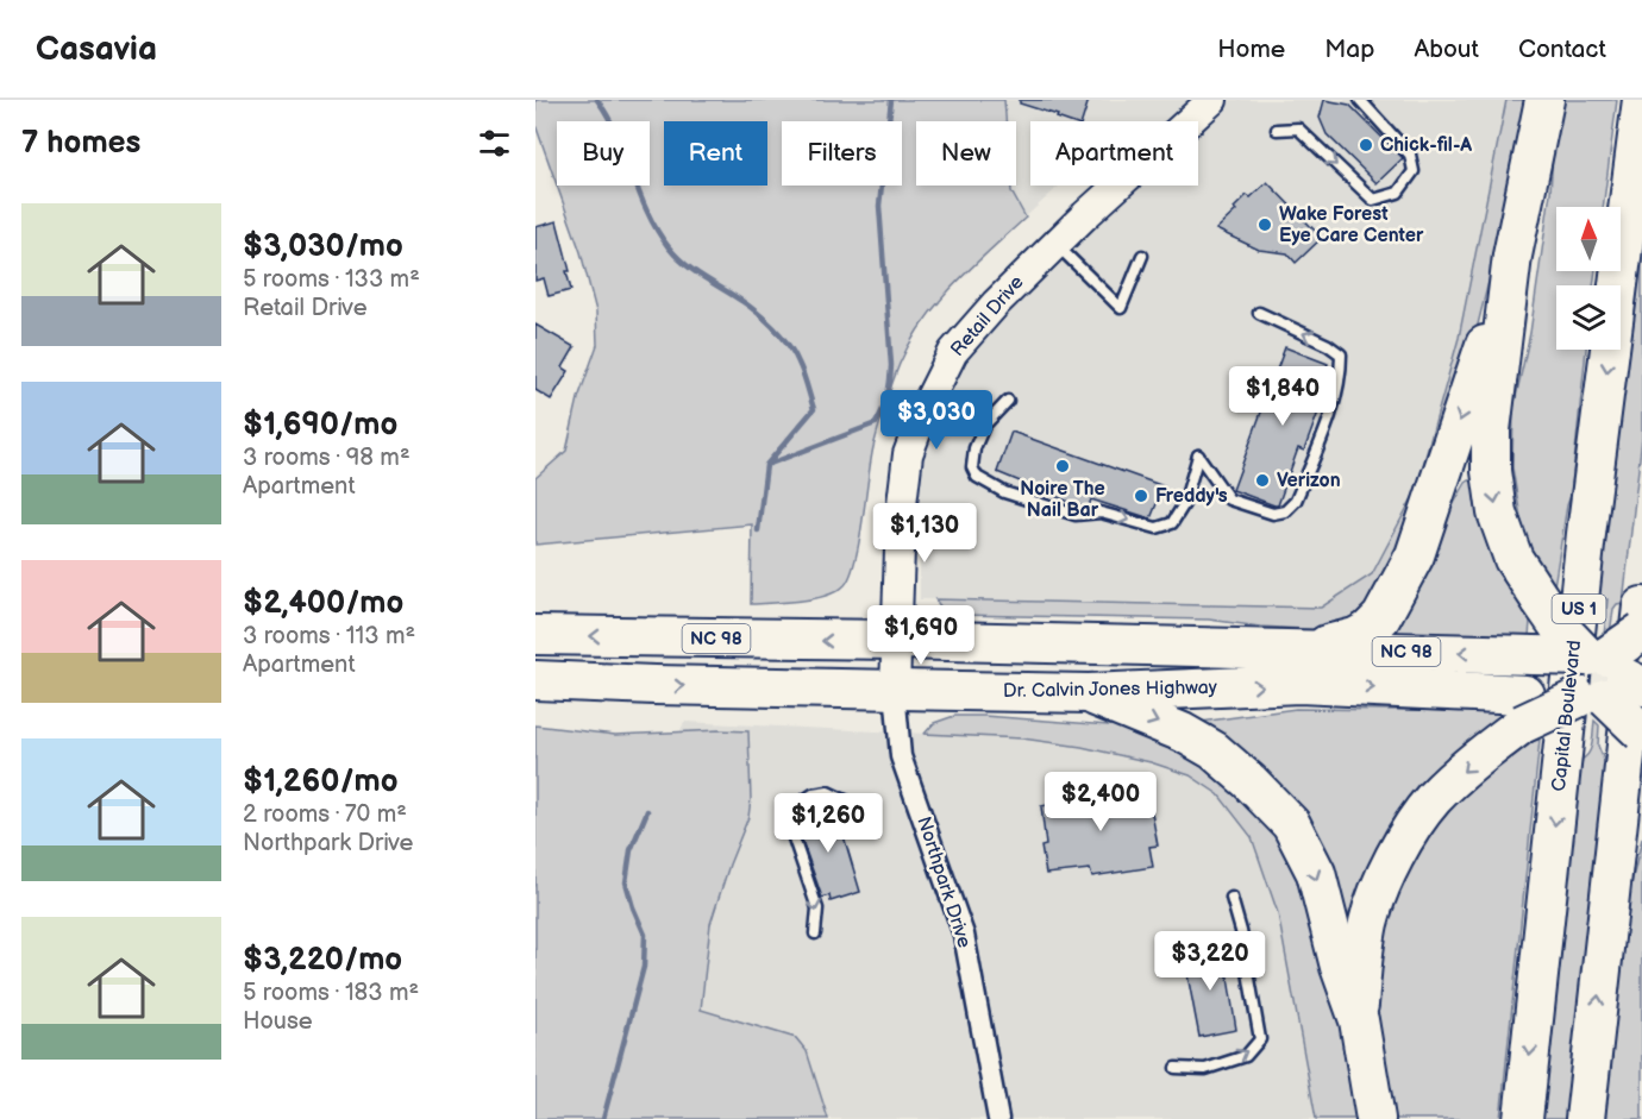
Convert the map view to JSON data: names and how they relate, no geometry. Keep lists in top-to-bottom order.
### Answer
{
  "streets": {
    "highway": [
      "US 1",
      "NC 98",
      "Dr. Calvin Jones Highway",
      "Capital Boulevard"
    ],
    "street": ["Retail Drive", "Northpark Drive"]
  },
  "crossings": [
    ["Retail Drive", "Dr. Calvin Jones Highway"],
    ["Retail Drive", "Northpark Drive"],
    ["Dr. Calvin Jones Highway", "Northpark Drive"]
  ],
  "places": [
    "Chick-fil-A",
    "Wake Forest Eye Care Center",
    "Noire The Nail Bar",
    "Verizon",
    "Freddy's"
  ],
  "north": "top",
  "page": {
    "header": "Casavia",
    "nav": [
      "Home",
      "Map",
      "About",
      "Contact"
    ],
    "heading": "7 homes",
    "chip": [
      "Buy",
      "Rent",
      "Filters",
      "New",
      "Apartment"
    ],
    "list": [
      {
        "name": "$3,030/mo",
        "note": "5 rooms · 133 m² · Retail Drive"
      },
      {
        "name": "$1,690/mo",
        "note": "3 rooms · 98 m² · Apartment"
      },
      {
        "name": "$2,400/mo",
        "note": "3 rooms · 113 m² · Apartment"
      },
      {
        "name": "$1,260/mo",
        "note": "2 rooms · 70 m² · Northpark Drive"
      },
      {
        "name": "$3,220/mo",
        "note": "5 rooms · 183 m² · House"
      }
    ],
    "price": [
      "$1,840",
      "$3,030",
      "$1,130",
      "$1,690",
      "$2,400",
      "$1,260",
      "$3,220"
    ]
  }
}
